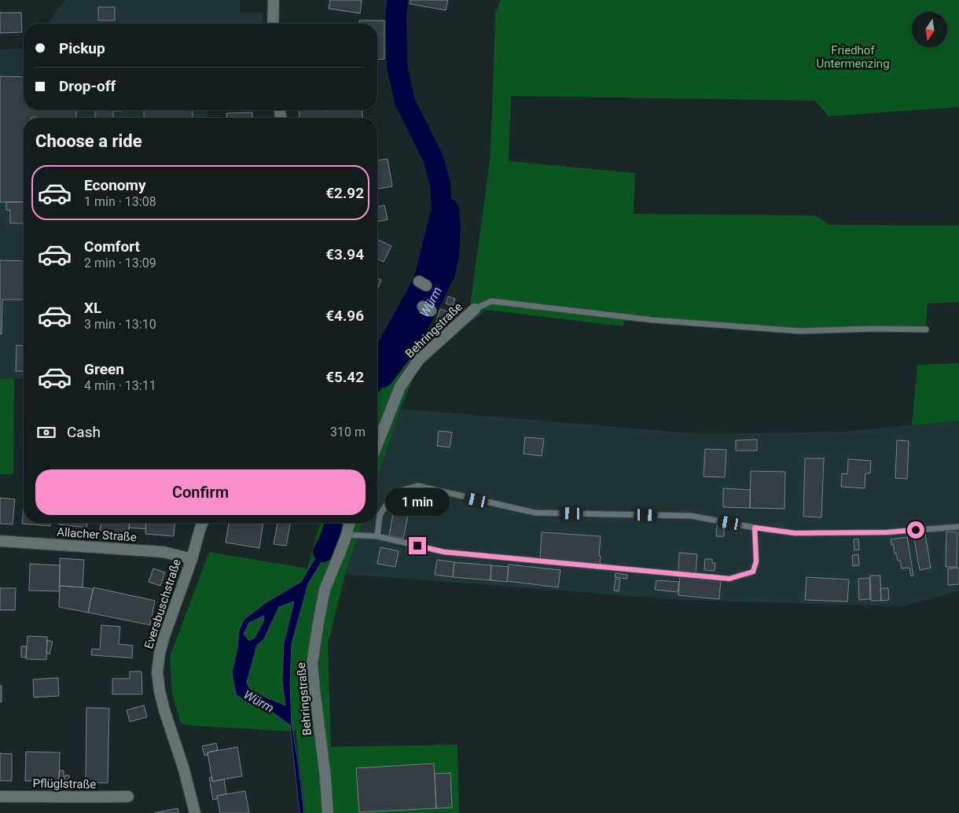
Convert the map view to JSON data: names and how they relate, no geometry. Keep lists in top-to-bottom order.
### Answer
{
  "streets": {
    "street": [
      "Behringstraße",
      "Allacher Straße",
      "Eversbuschstraße",
      "Pflüglstraße"
    ]
  },
  "crossings": [
    ["Allacher Straße", "Eversbuschstraße"]
  ],
  "water": ["Würm"],
  "parks": ["Friedhof Untermenzing"],
  "north": "bottom",
  "page": {
    "banner": ["Pickup", "Drop-off"],
    "heading": "Choose a ride",
    "list": [
      {
        "name": "Economy",
        "note": "1 min · 13:08",
        "value": "€2.92"
      },
      {
        "name": "Comfort",
        "note": "2 min · 13:09",
        "value": "€3.94"
      },
      {
        "name": "XL",
        "note": "3 min · 13:10",
        "value": "€4.96"
      },
      {
        "name": "Green",
        "note": "4 min · 13:11",
        "value": "€5.42"
      }
    ],
    "pay": ["Cash", "310 m"],
    "buttons": "Confirm",
    "bubble": "1 min"
  }
}
